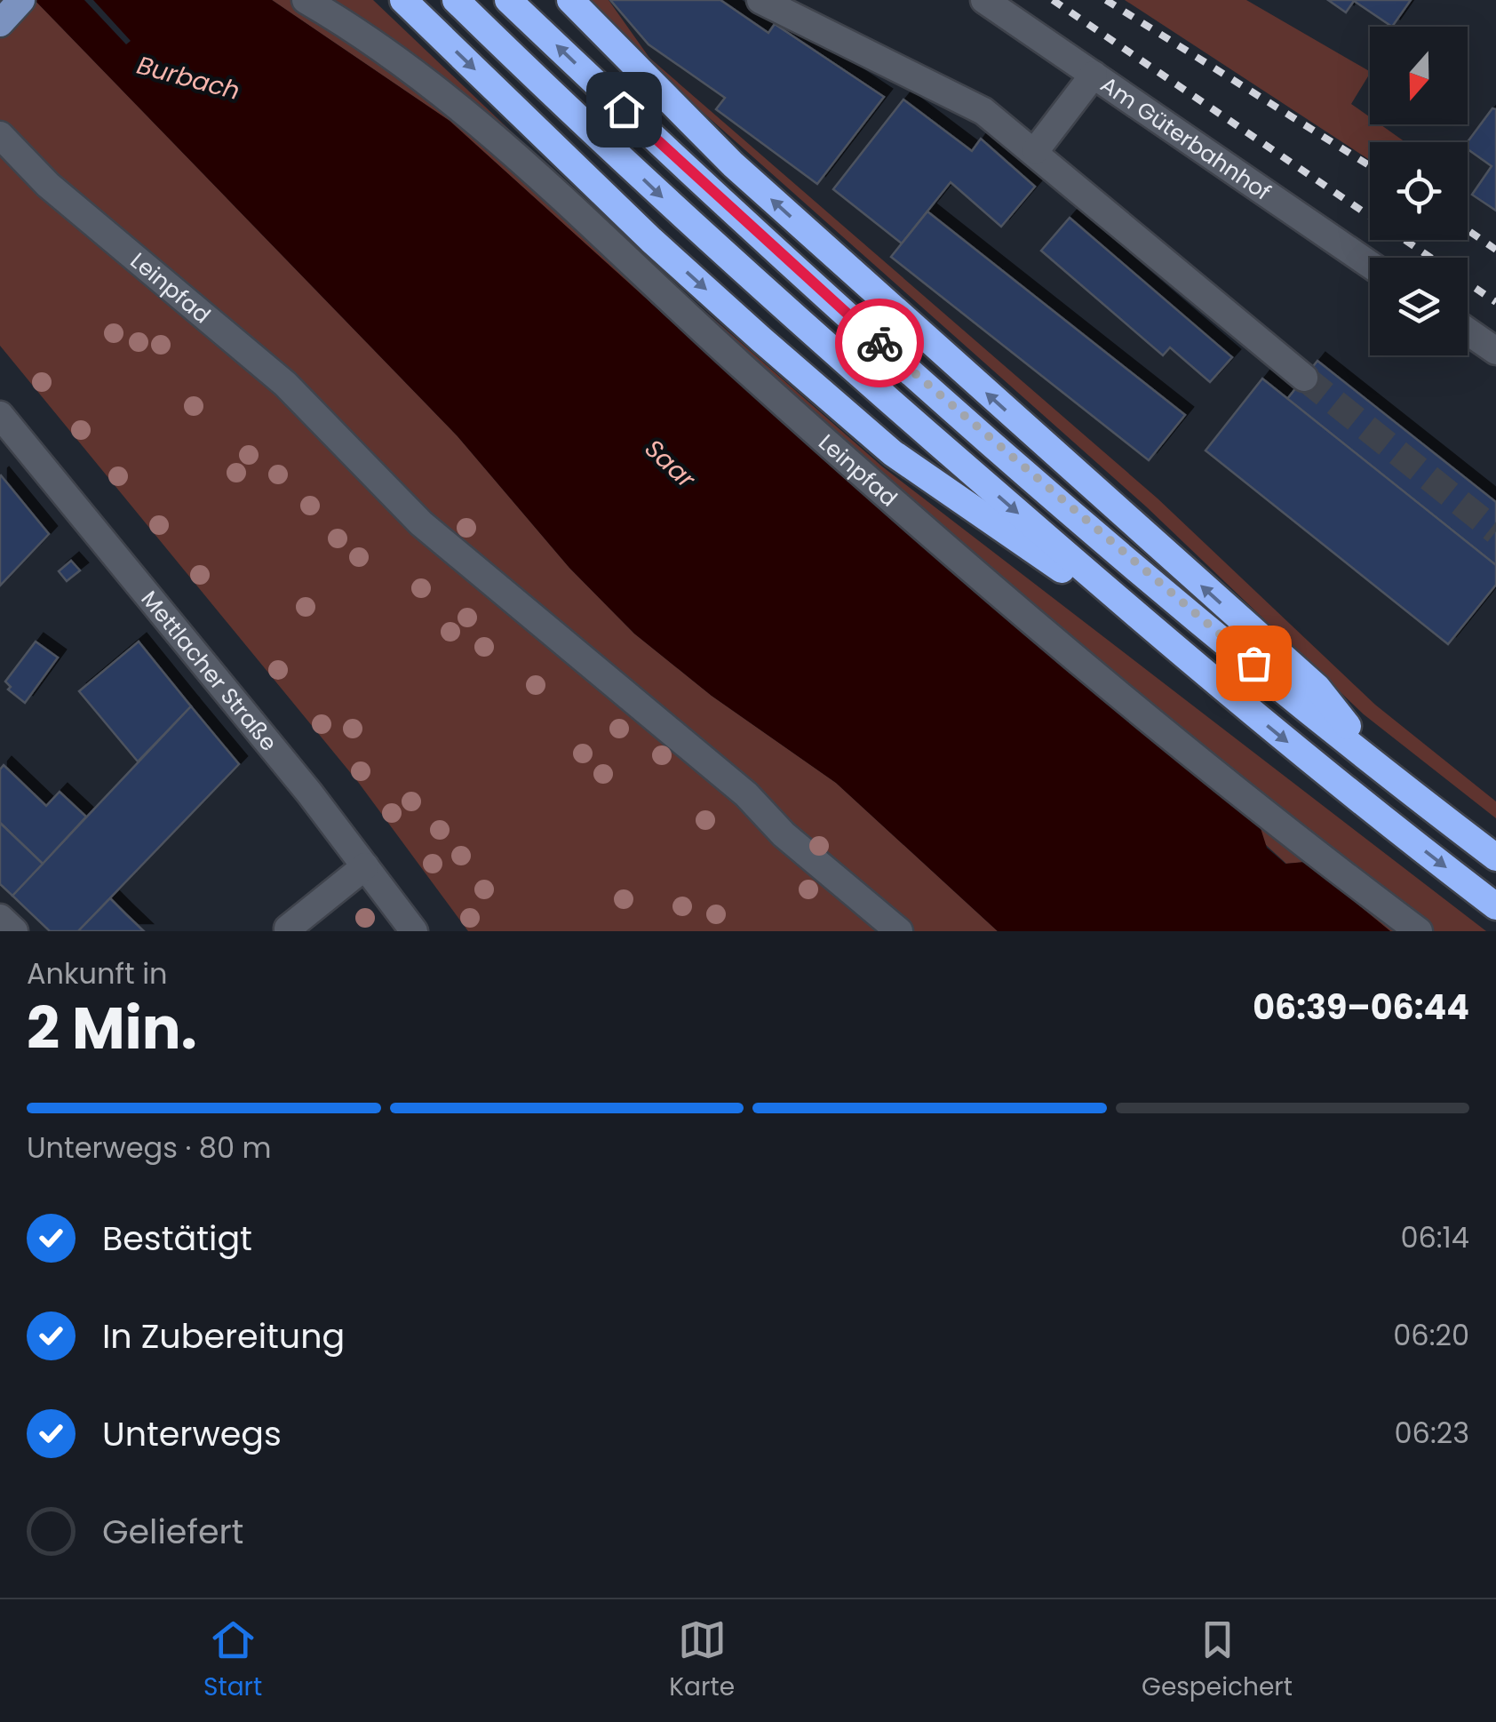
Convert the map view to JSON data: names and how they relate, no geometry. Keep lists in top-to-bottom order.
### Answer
{
  "streets": {
    "street": ["Am Güterbahnhof", "Leinpfad", "Mettlacher Straße"]
  },
  "water": ["Burbach", "Saar"],
  "north": "bottom",
  "page": {
    "heading": ["2 Min.", "Ankunft in", "06:39–06:44"],
    "bar": "Unterwegs · 80 m",
    "list": [
      ["Bestätigt", "06:14"],
      ["In Zubereitung", "06:20"],
      ["Unterwegs", "06:23"],
      "Geliefert"
    ],
    "tabs": ["Start", "Karte", "Gespeichert"]
  }
}
